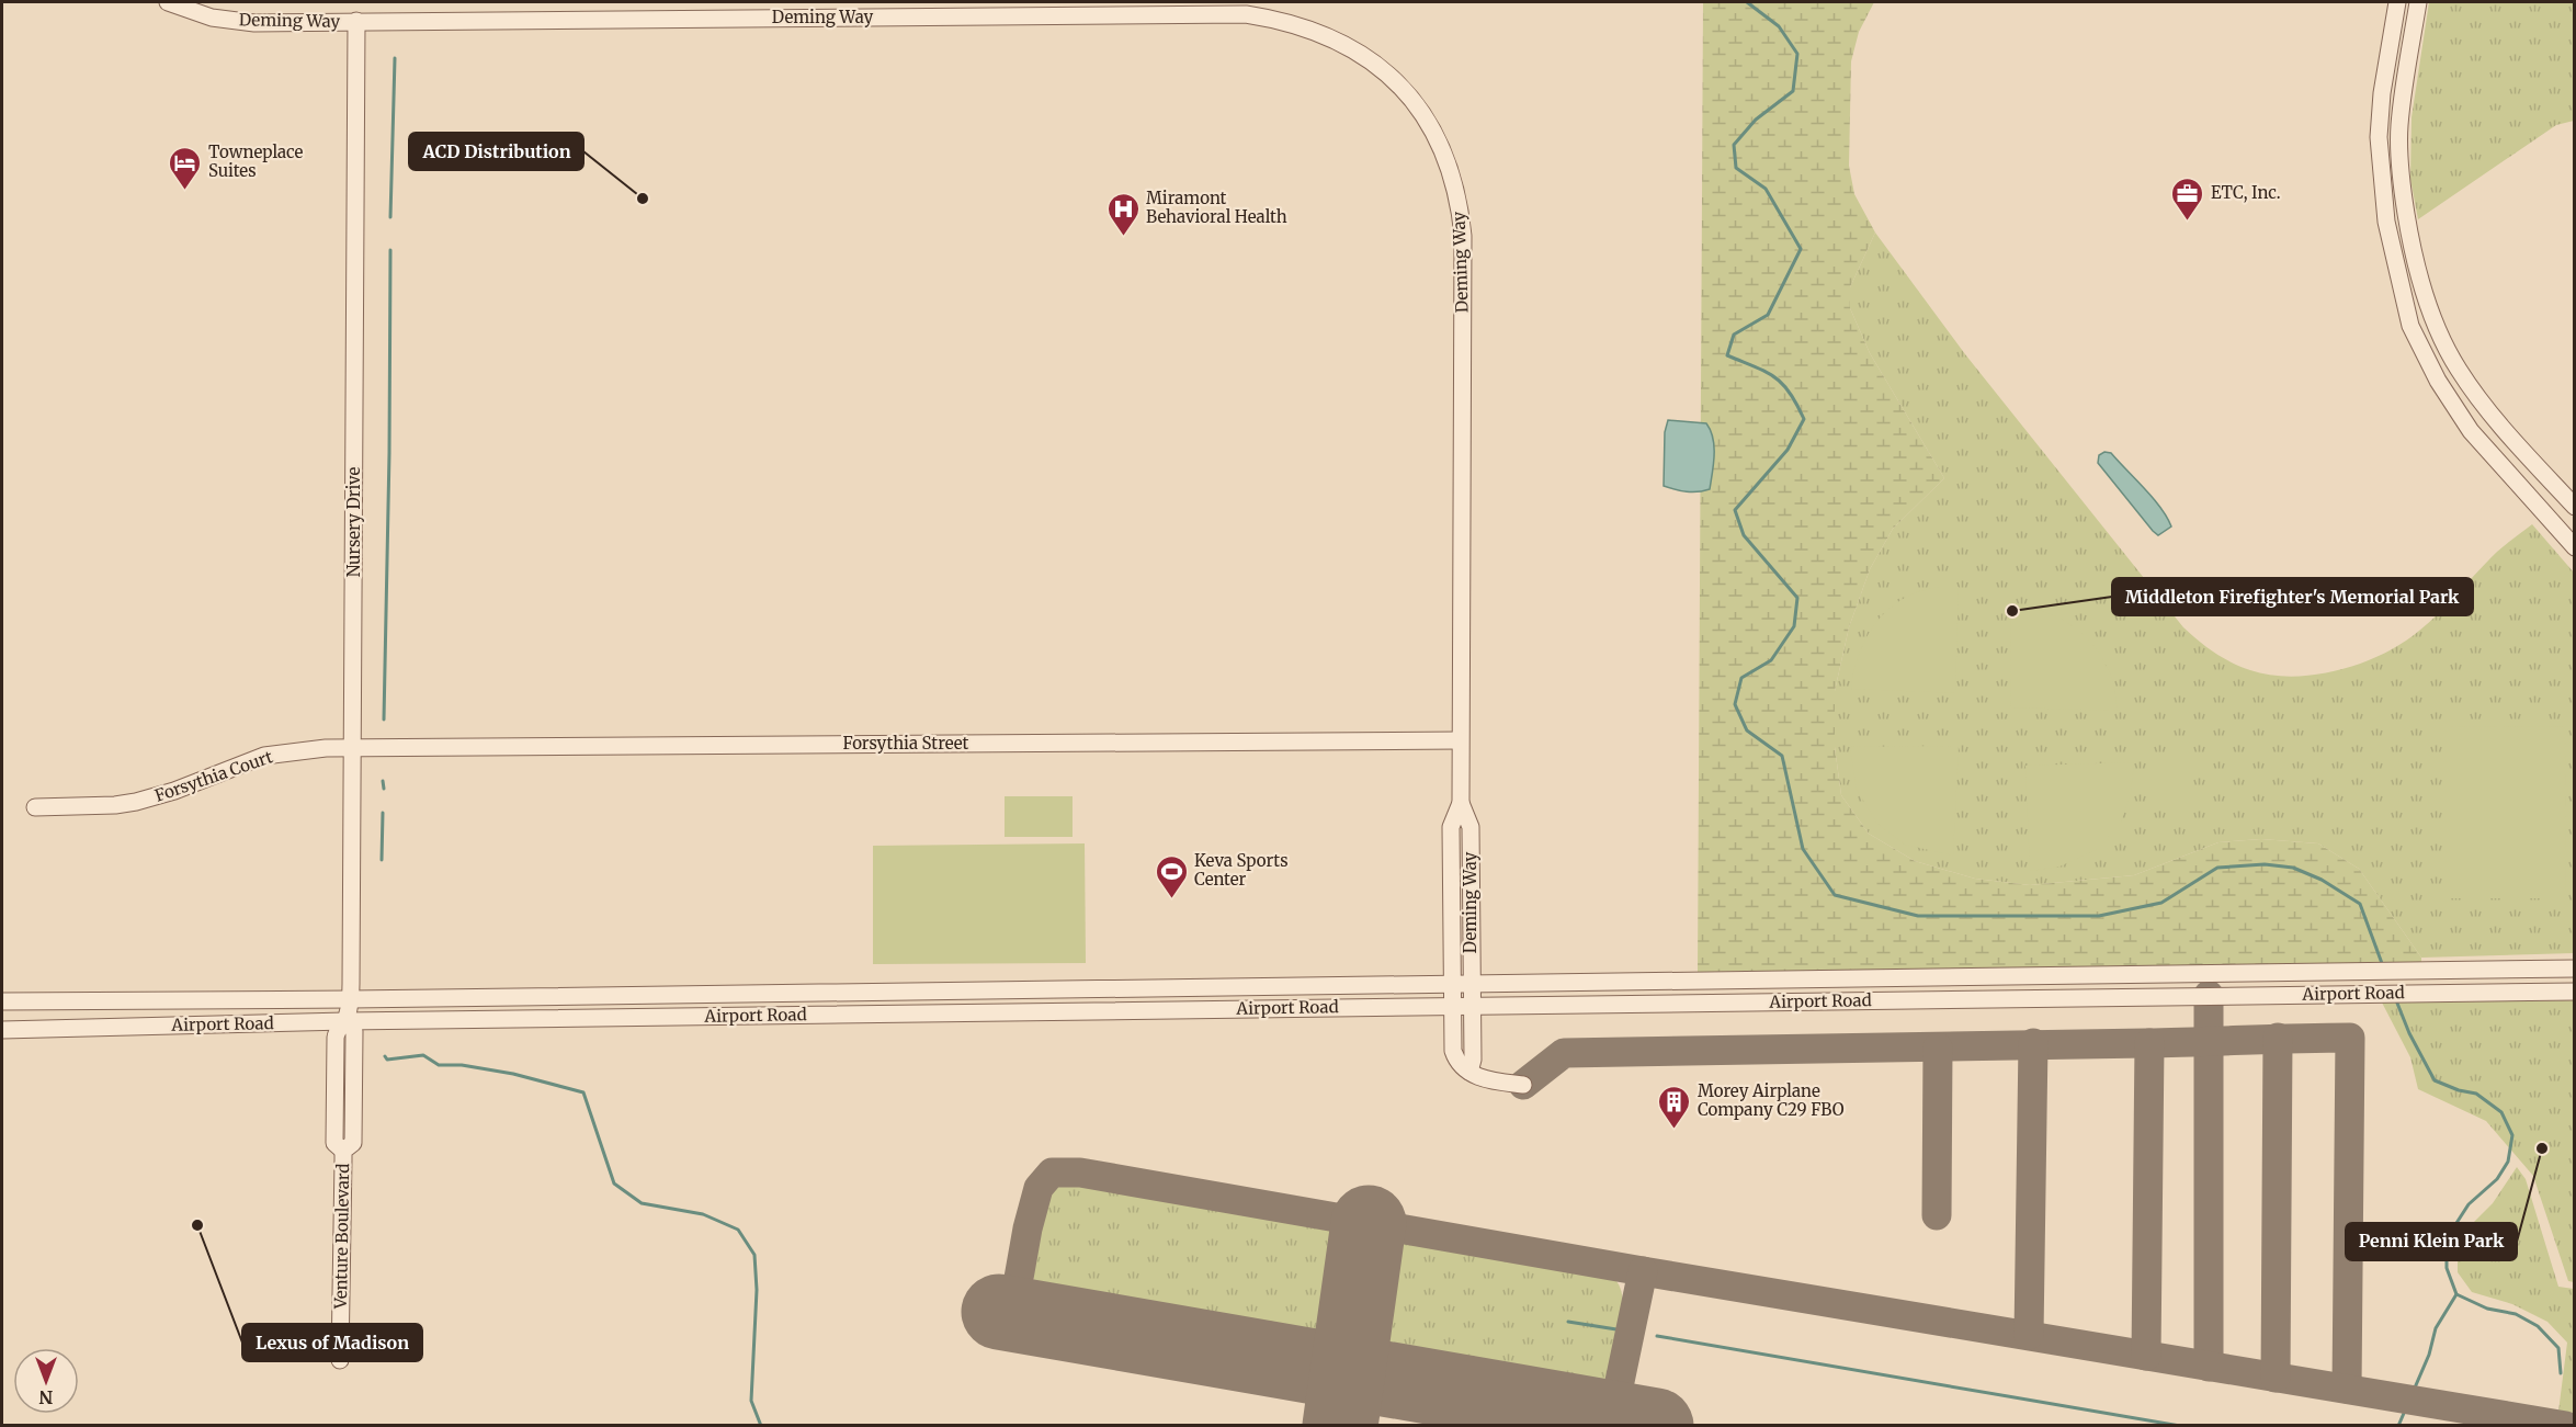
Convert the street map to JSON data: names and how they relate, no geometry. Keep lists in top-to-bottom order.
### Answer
{
  "streets": {
    "street": [
      "Deming Way",
      "Nursery Drive",
      "Forsythia Street",
      "Forsythia Court",
      "Airport Road",
      "Venture Boulevard"
    ]
  },
  "crossings": [
    ["Deming Way", "Nursery Drive"],
    ["Deming Way", "Forsythia Street"],
    ["Deming Way", "Airport Road"],
    ["Nursery Drive", "Forsythia Street"],
    ["Nursery Drive", "Forsythia Court"],
    ["Nursery Drive", "Airport Road"],
    ["Nursery Drive", "Venture Boulevard"],
    ["Forsythia Street", "Forsythia Court"],
    ["Airport Road", "Venture Boulevard"]
  ],
  "places": {
    "hotel": ["Towneplace Suites"],
    "other": [
      "ACD Distribution",
      "Middleton Firefighter's Memorial Park",
      "Penni Klein Park",
      "Lexus of Madison"
    ],
    "office": ["ETC, Inc."],
    "hospital": ["Miramont Behavioral Health"],
    "sports": ["Keva Sports Center"],
    "building": ["Morey Airplane Company C29 FBO"]
  },
  "north": "bottom"
}
